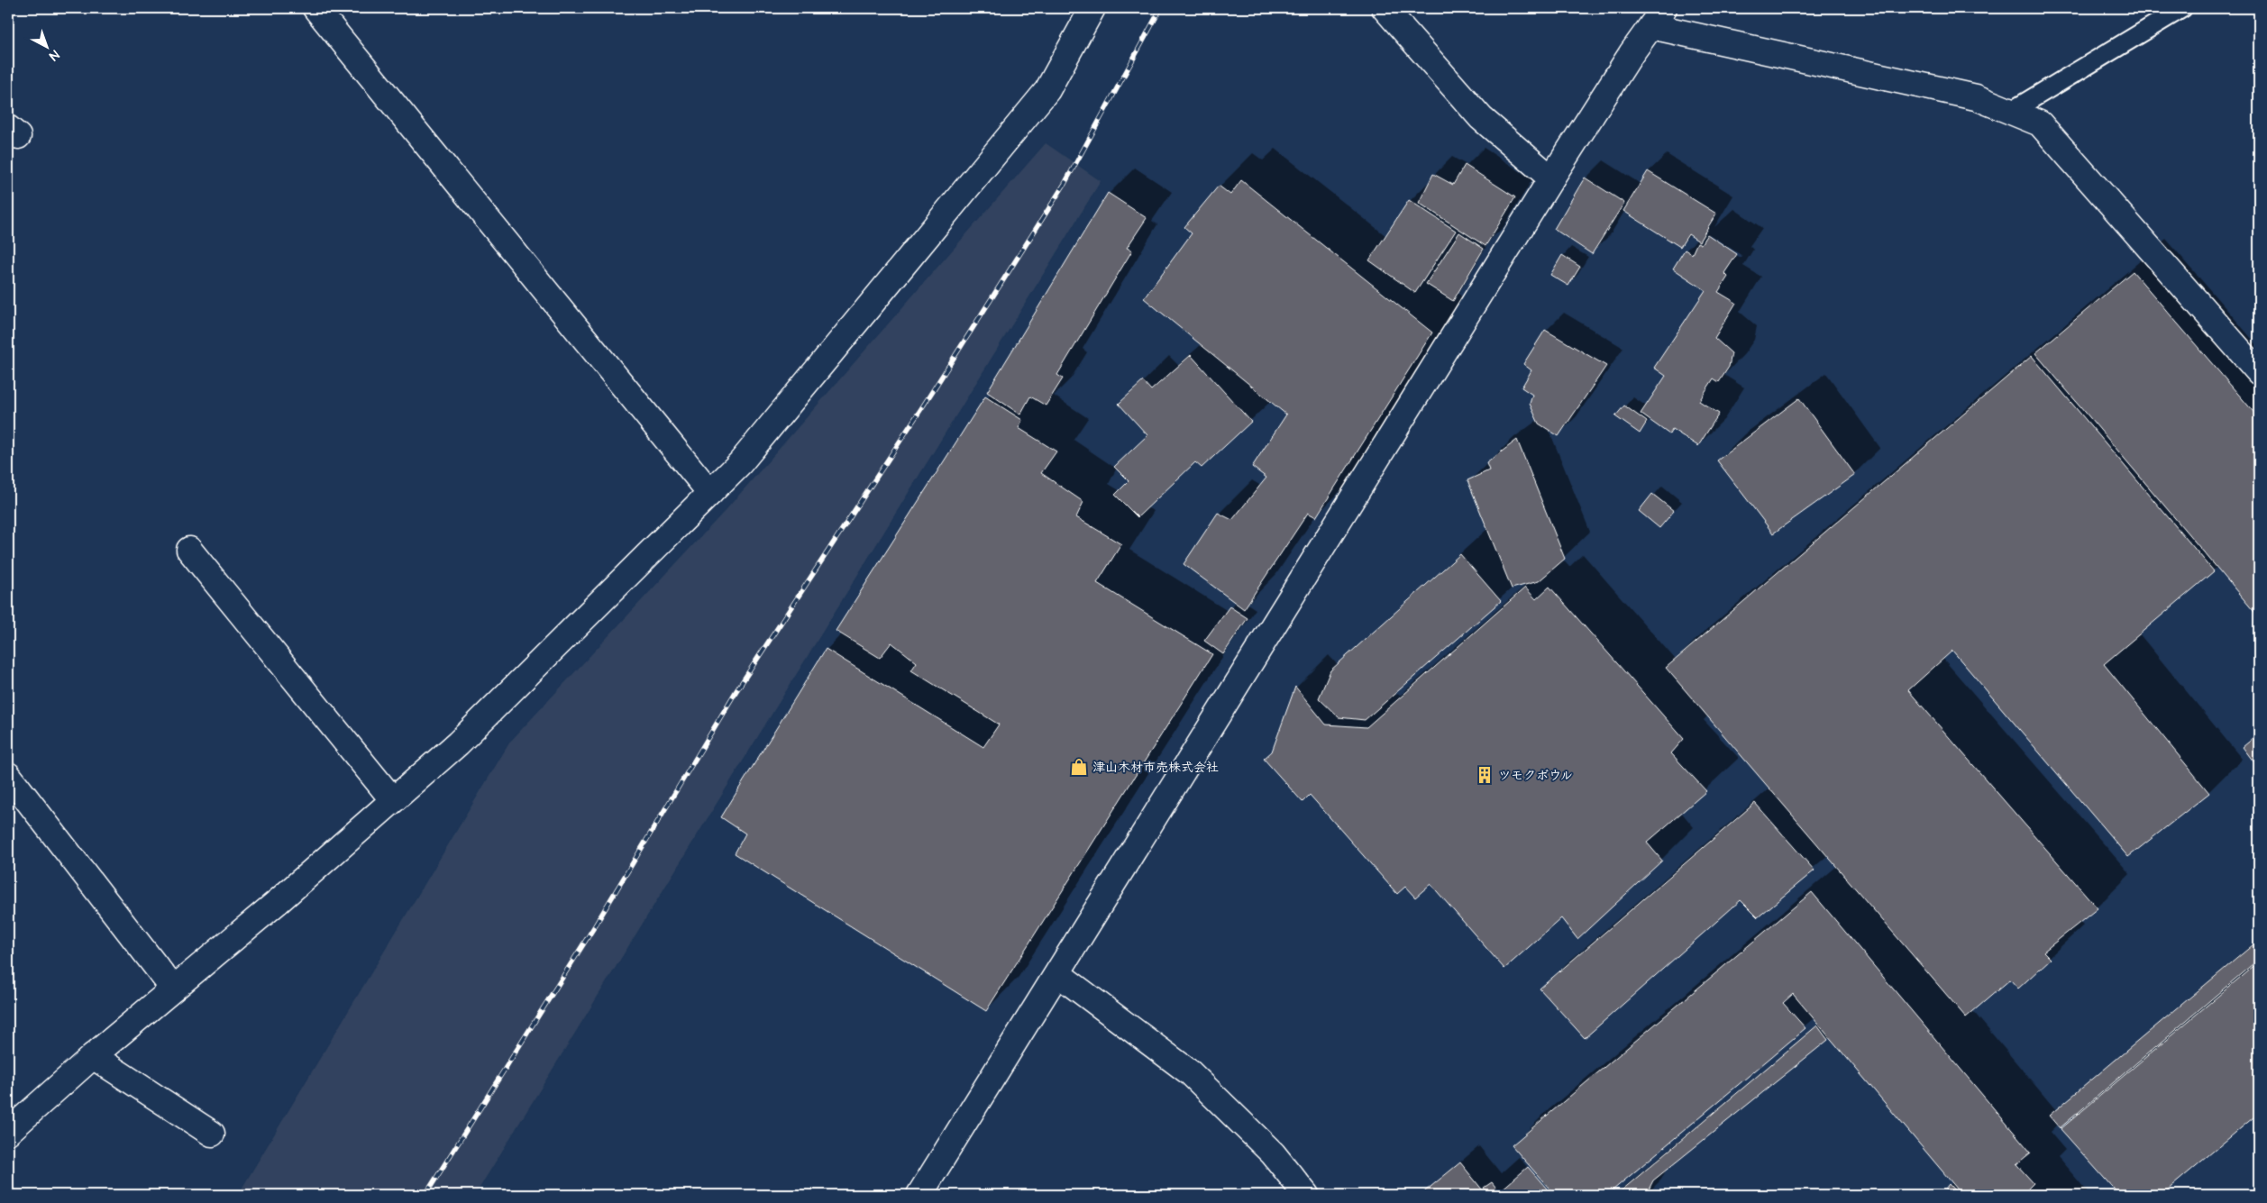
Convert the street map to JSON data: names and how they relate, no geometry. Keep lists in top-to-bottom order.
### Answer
{
  "places": {
    "shop": ["津山木材市売株式会社"],
    "building": ["ツモクボウル"]
  },
  "north": "bottom right"
}
